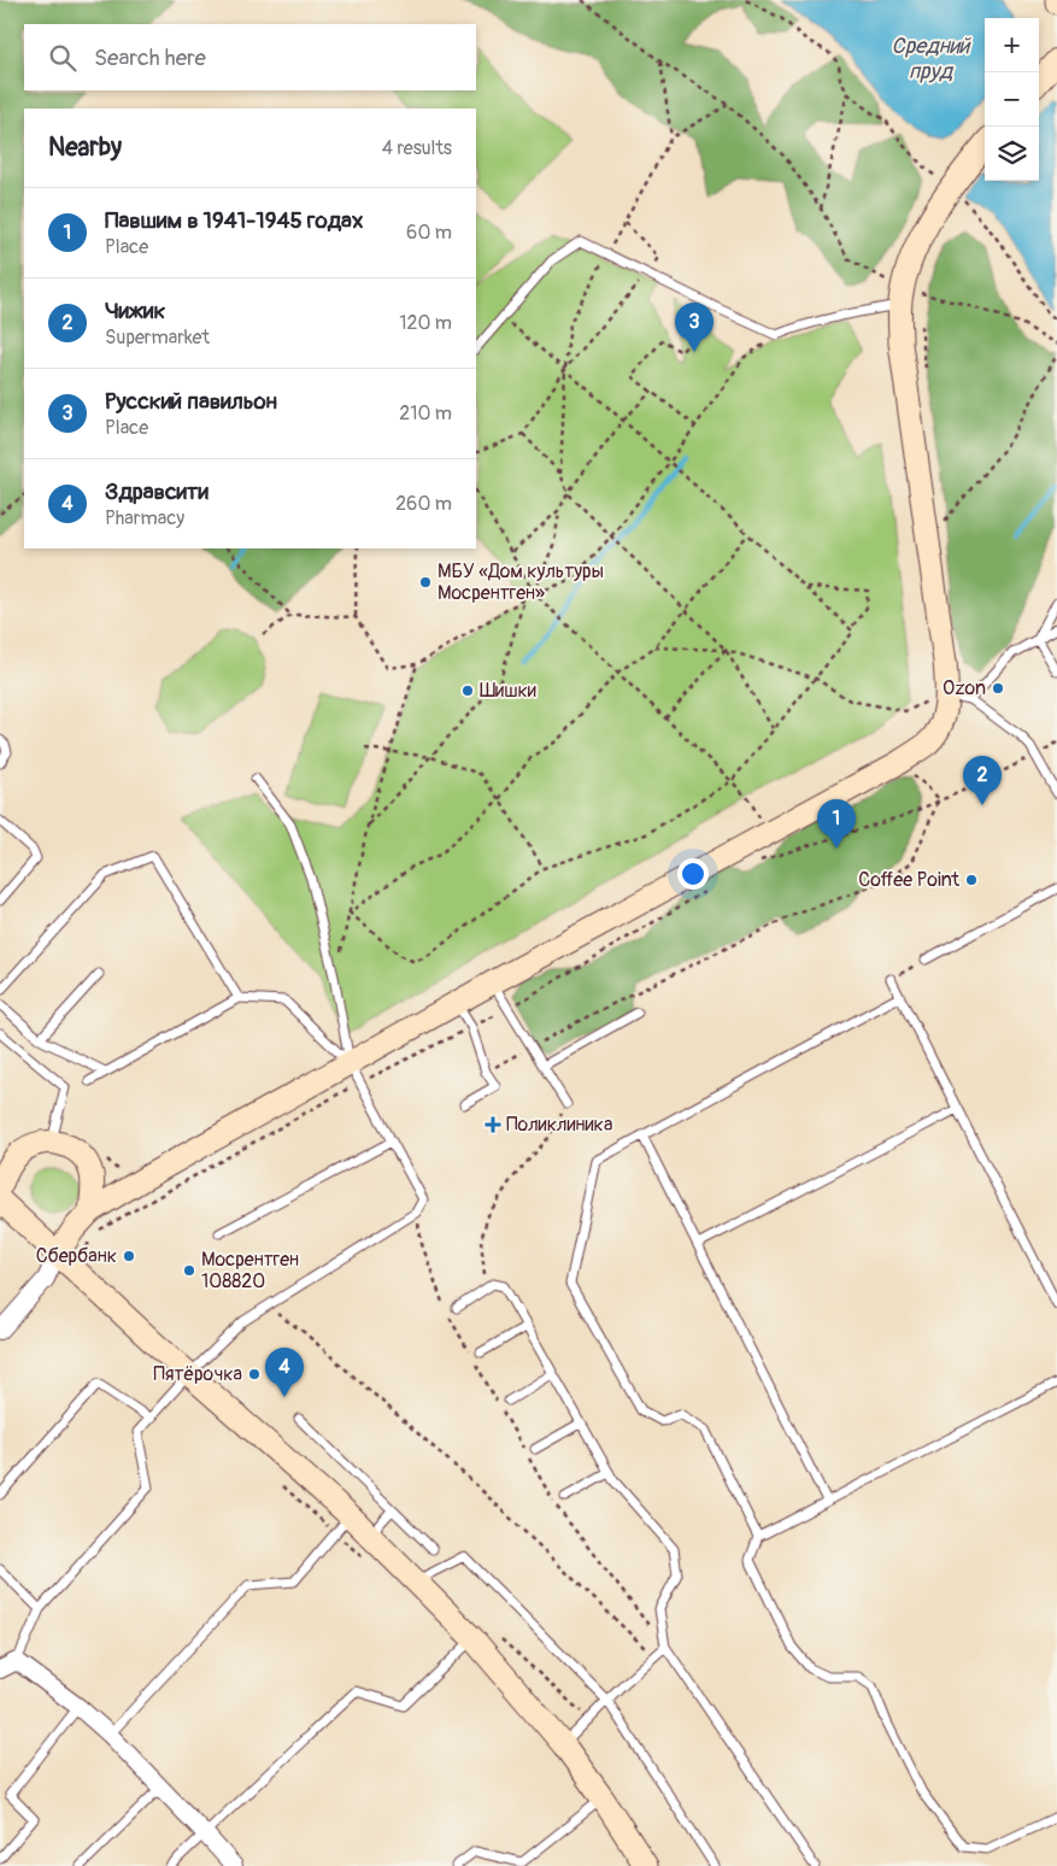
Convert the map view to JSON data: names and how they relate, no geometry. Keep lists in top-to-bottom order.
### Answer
{
  "water": ["Средний пруд"],
  "places": {
    "other": [
      "МБУ «Дом культуры Мосрентген»",
      "Ozon",
      "Шишки",
      "Coffee Point",
      "Сбербанк",
      "Мосрентген 108820",
      "Пятёрочка"
    ],
    "health": ["Поликлиника"]
  },
  "page": {
    "map_buttons": ["+", "−"],
    "search": "Search here",
    "heading": ["Nearby", "4 results"],
    "list": [
      {
        "mark": "1",
        "name": "Павшим в 1941-1945 годах",
        "note": "Place",
        "value": "60 m"
      },
      {
        "mark": "2",
        "name": "Чижик",
        "note": "Supermarket",
        "value": "120 m"
      },
      {
        "mark": "3",
        "name": "Русский павильон",
        "note": "Place",
        "value": "210 m"
      },
      {
        "mark": "4",
        "name": "Здравсити",
        "note": "Pharmacy",
        "value": "260 m"
      }
    ],
    "pins": [
      "3",
      "2",
      "1",
      "4"
    ]
  }
}
